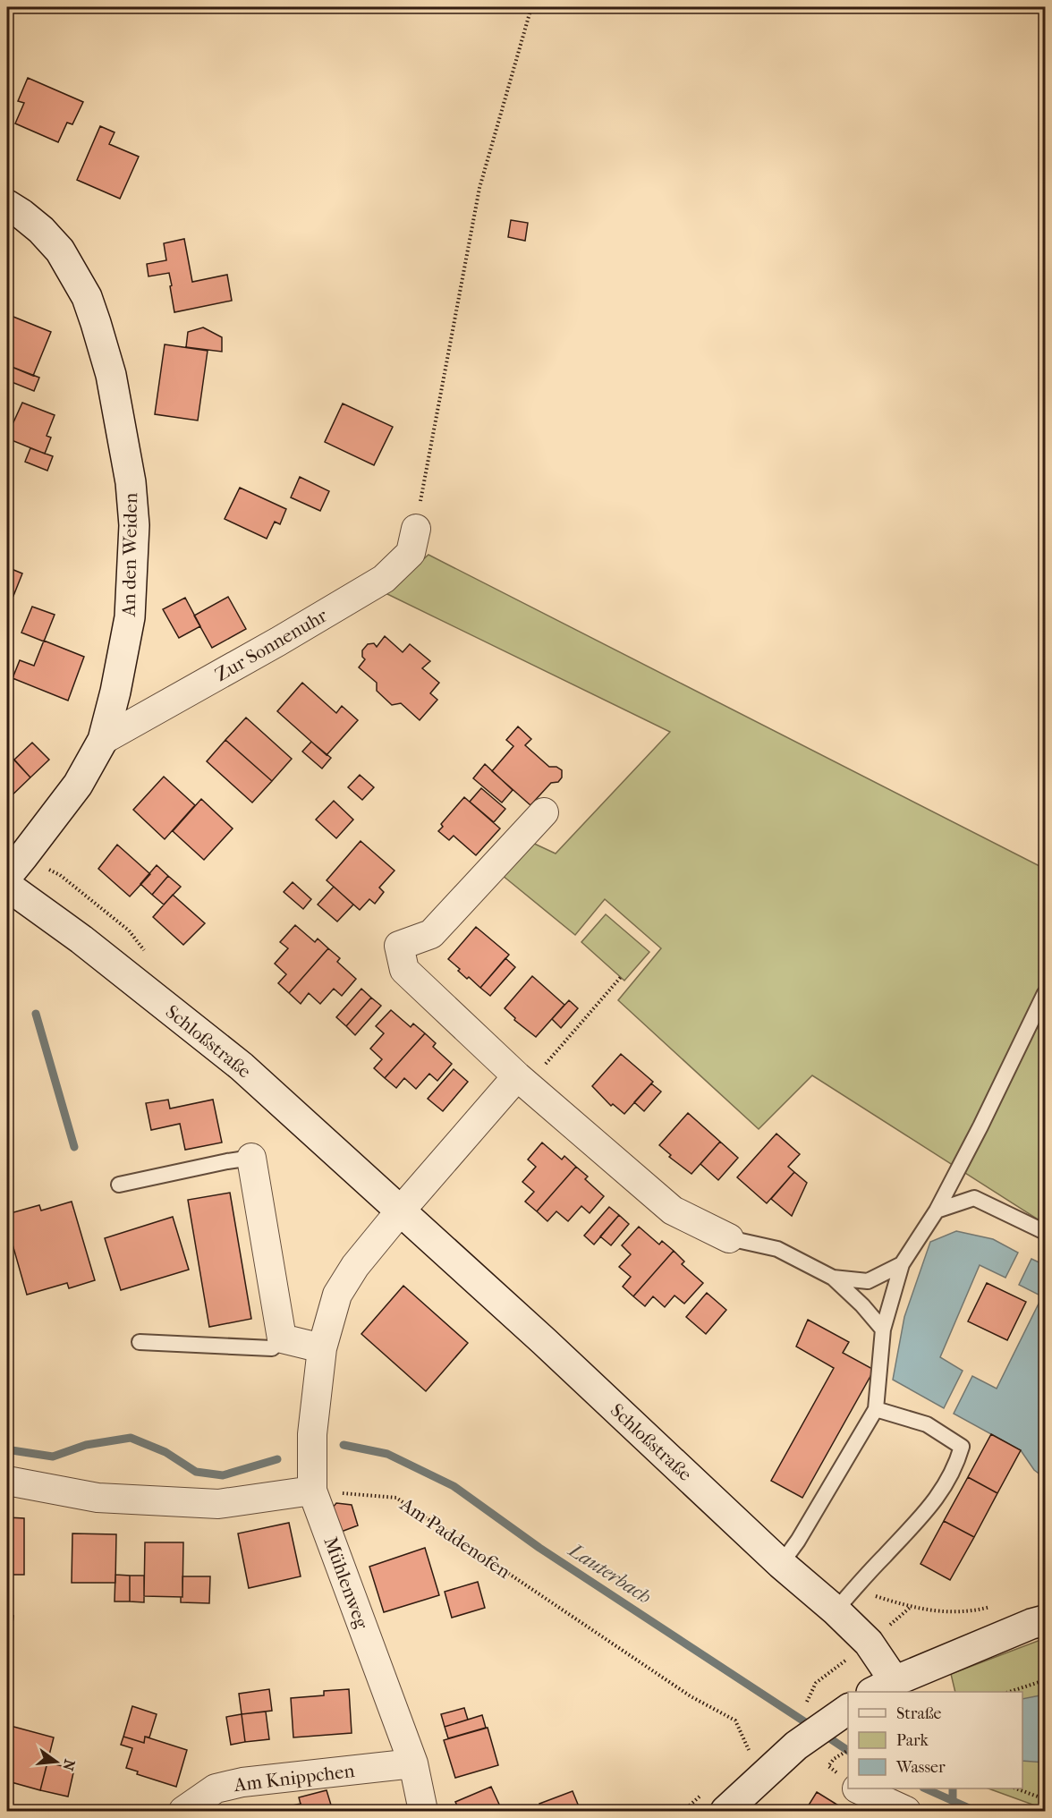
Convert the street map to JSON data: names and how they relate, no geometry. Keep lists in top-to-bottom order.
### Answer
{
  "streets": {
    "main road": ["An den Weiden", "Schloßstraße"],
    "street": ["Zur Sonnenuhr", "Mühlenweg", "Am Knippchen"],
    "path": ["Am Paddenofen"]
  },
  "crossings": [
    ["An den Weiden", "Zur Sonnenuhr"],
    ["Schloßstraße", "Mühlenweg"],
    ["Am Paddenofen", "Mühlenweg"],
    ["Mühlenweg", "Am Knippchen"]
  ],
  "water": ["Lauterbach"],
  "legend": ["Straße", "Park", "Wasser"],
  "north": "right"
}
